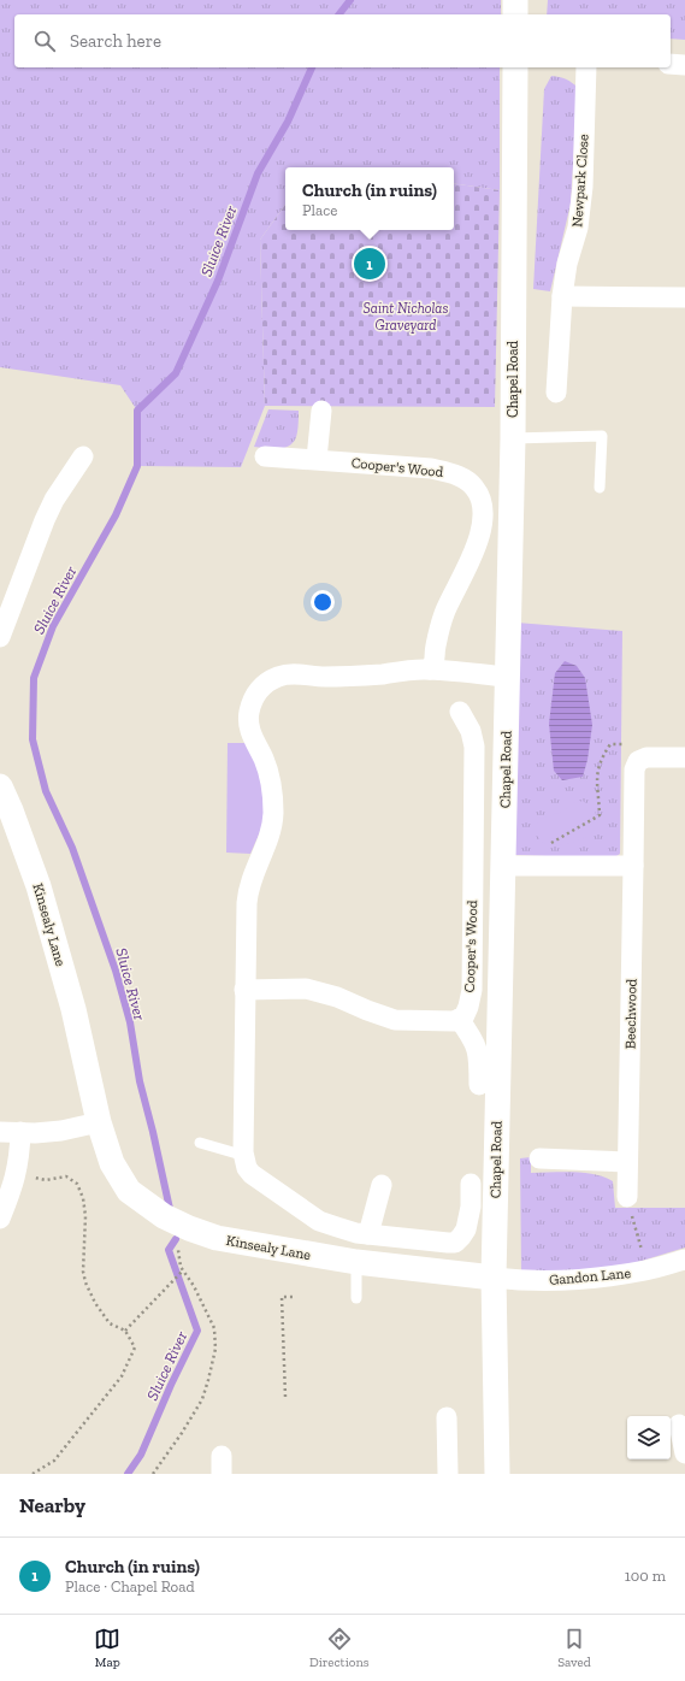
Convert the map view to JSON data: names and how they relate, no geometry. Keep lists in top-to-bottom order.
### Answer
{
  "streets": {
    "street": [
      "Newpark Close",
      "Chapel Road",
      "Cooper's Wood",
      "Kinsealy Lane",
      "Beechwood",
      "Gandon Lane"
    ]
  },
  "crossings": [
    ["Chapel Road", "Kinsealy Lane"],
    ["Chapel Road", "Gandon Lane"],
    ["Kinsealy Lane", "Gandon Lane"]
  ],
  "water": ["Sluice River"],
  "parks": ["Saint Nicholas Graveyard"],
  "page": {
    "search": "Search here",
    "popup": ["Church (in ruins)", "Place"],
    "pins": "1",
    "heading": "Nearby",
    "list": [
      {
        "mark": "1",
        "name": "Church (in ruins)",
        "note": "Place · Chapel Road",
        "value": "100 m"
      }
    ],
    "nav": ["Map", "Directions", "Saved"]
  }
}
